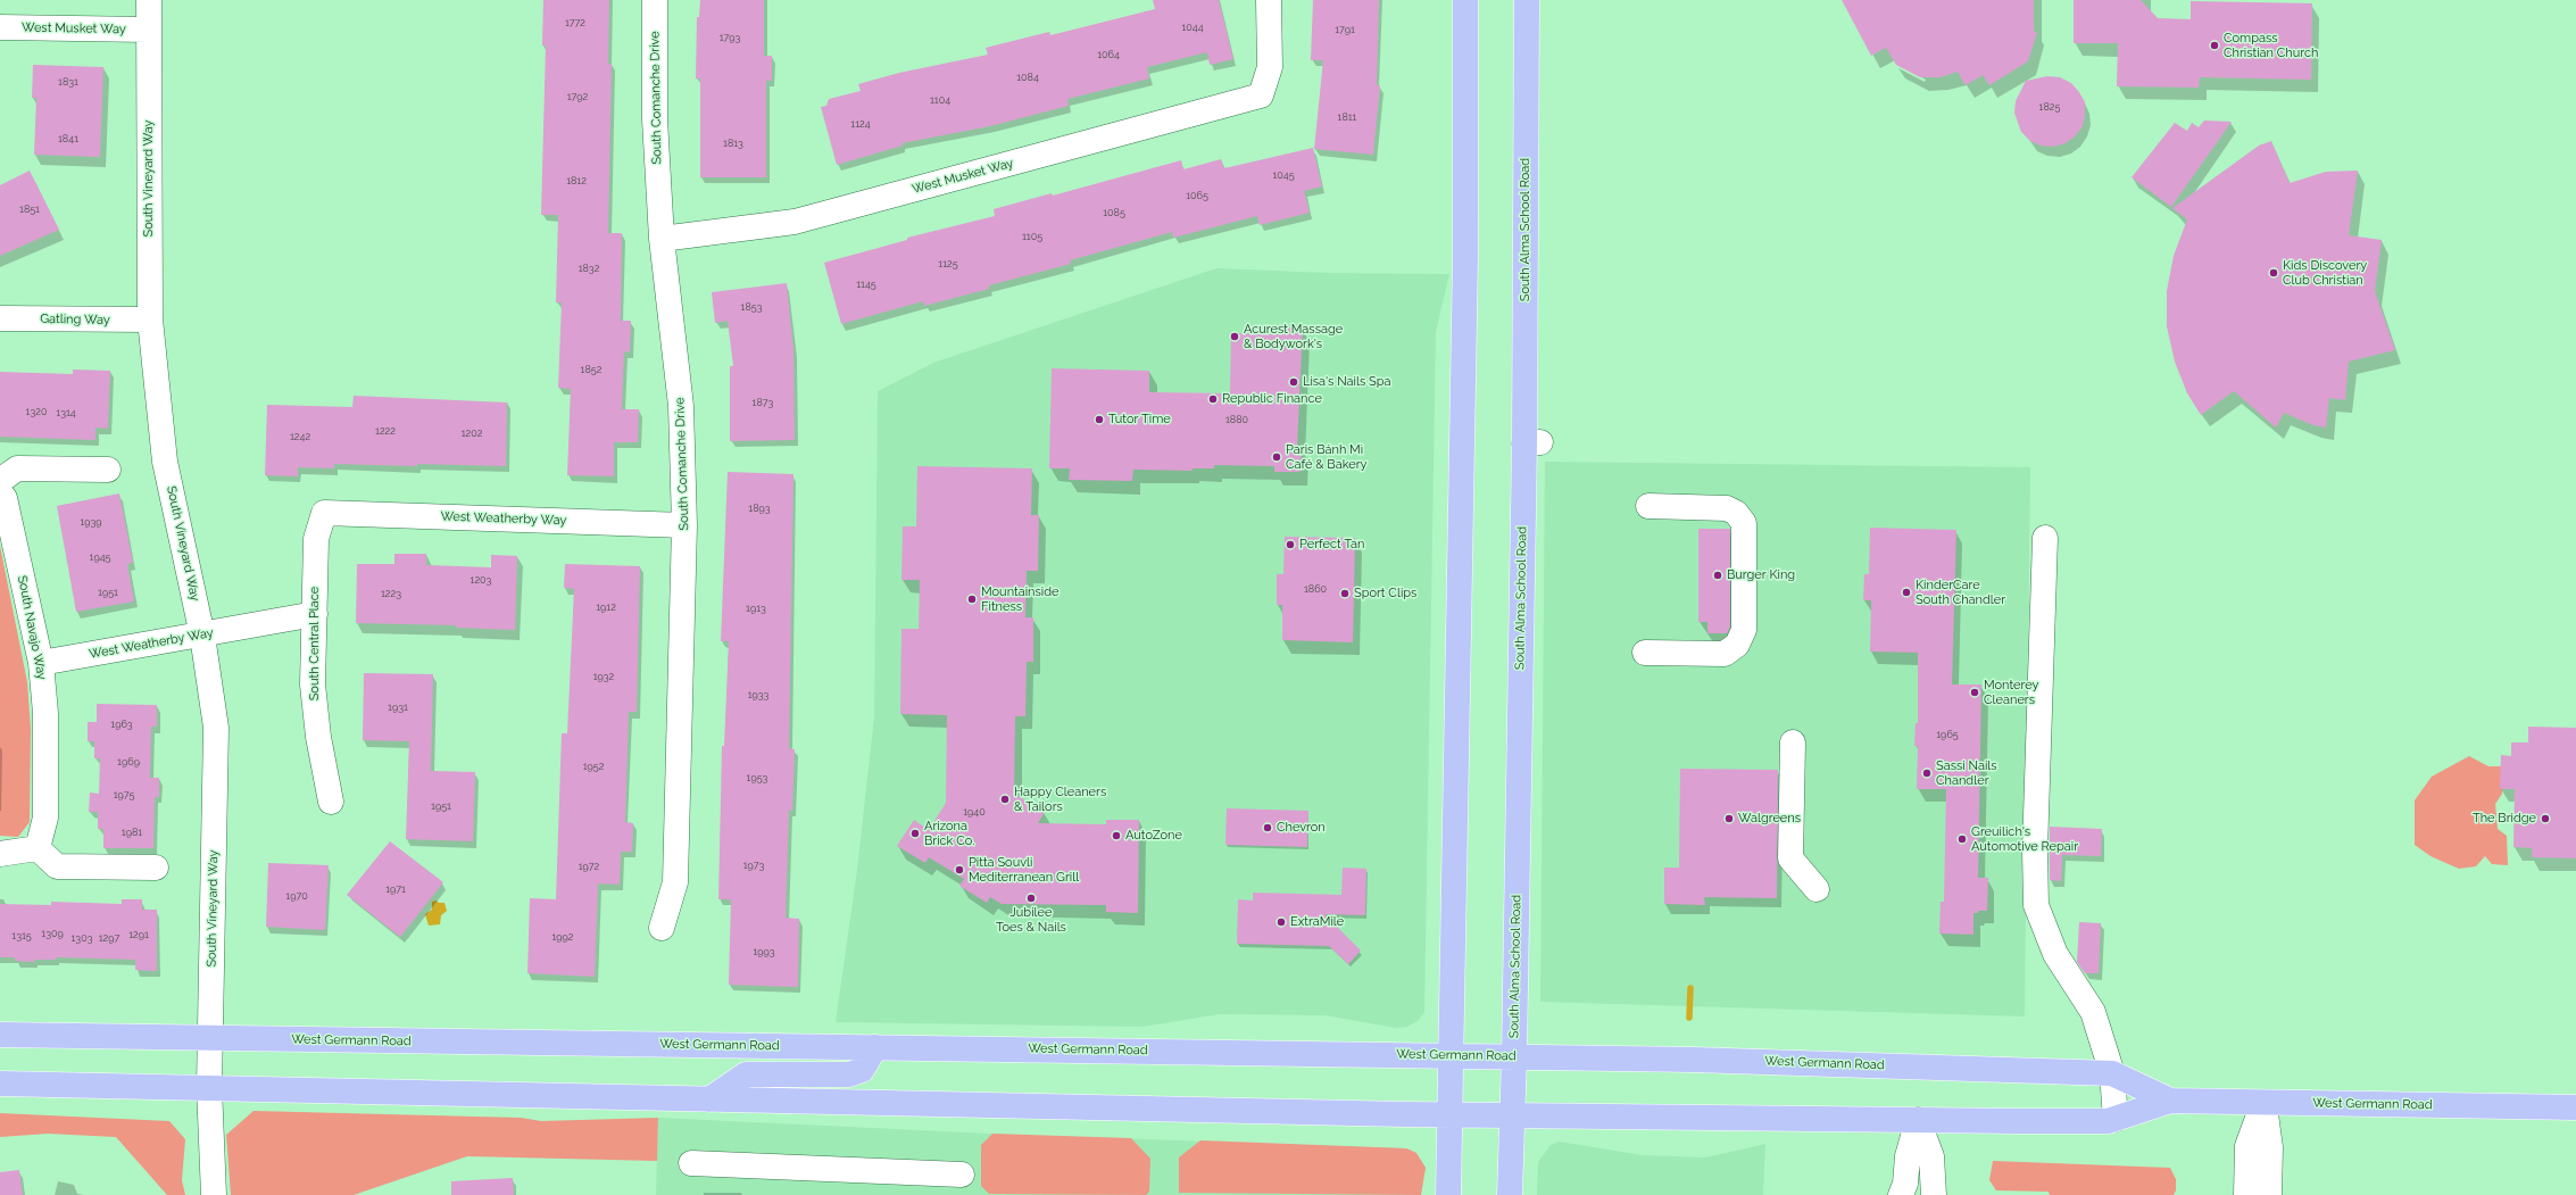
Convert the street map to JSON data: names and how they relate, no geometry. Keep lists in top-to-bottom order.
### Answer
{
  "streets": {
    "main road": ["South Alma School Road", "West Germann Road"],
    "street": [
      "West Musket Way",
      "South Comanche Drive",
      "South Vineyard Way",
      "Gatling Way",
      "West Weatherby Way",
      "South Navajo Way",
      "South Central Place"
    ]
  },
  "crossings": [
    ["West Musket Way", "South Comanche Drive"],
    ["West Musket Way", "South Vineyard Way"],
    ["South Comanche Drive", "West Weatherby Way"],
    ["South Vineyard Way", "Gatling Way"],
    ["South Vineyard Way", "West Weatherby Way"],
    ["South Vineyard Way", "West Germann Road"],
    ["South Alma School Road", "West Germann Road"],
    ["West Weatherby Way", "South Navajo Way"],
    ["West Weatherby Way", "South Central Place"]
  ],
  "places": [
    "Compass Christian Church",
    "Kids Discovery Club Christian",
    "Acurest Massage & Bodywork's",
    "Lisa's Nails Spa",
    "Republic Finance",
    "Tutor Time",
    "Paris Bánh Mì Café & Bakery",
    "Perfect Tan",
    "Burger King",
    "KinderCare South Chandler",
    "Sport Clips",
    "Mountainside Fitness",
    "Monterey Cleaners",
    "Sassi Nails Chandler",
    "Happy Cleaners & Tailors",
    "Walgreens",
    "The Bridge",
    "Chevron",
    "Arizona Brick Co.",
    "AutoZone",
    "Greuilich's Automotive Repair",
    "Pitta Souvli Mediterranean Grill",
    "Jubilee Toes & Nails",
    "ExtraMile"
  ],
  "house_numbers": [
    "1772",
    "1044",
    "1791",
    "1793",
    "1064",
    "1084",
    "1831",
    "1792",
    "1104",
    "1825",
    "1811",
    "1124",
    "1841",
    "1813",
    "1045",
    "1812",
    "1065",
    "1851",
    "1085",
    "1105",
    "1125",
    "1832",
    "1145",
    "1853",
    "1852",
    "1873",
    "1320",
    "1314",
    "1880",
    "1222",
    "1202",
    "1242",
    "1893",
    "1939",
    "1945",
    "1203",
    "1860",
    "1951",
    "1223",
    "1912",
    "1913",
    "1932",
    "1933",
    "1931",
    "1963",
    "1965",
    "1969",
    "1952",
    "1953",
    "1975",
    "1951",
    "1940",
    "1981",
    "1973",
    "1972",
    "1971",
    "1970",
    "1309",
    "1291",
    "1315",
    "1992",
    "1303",
    "1297",
    "1993"
  ]
}
